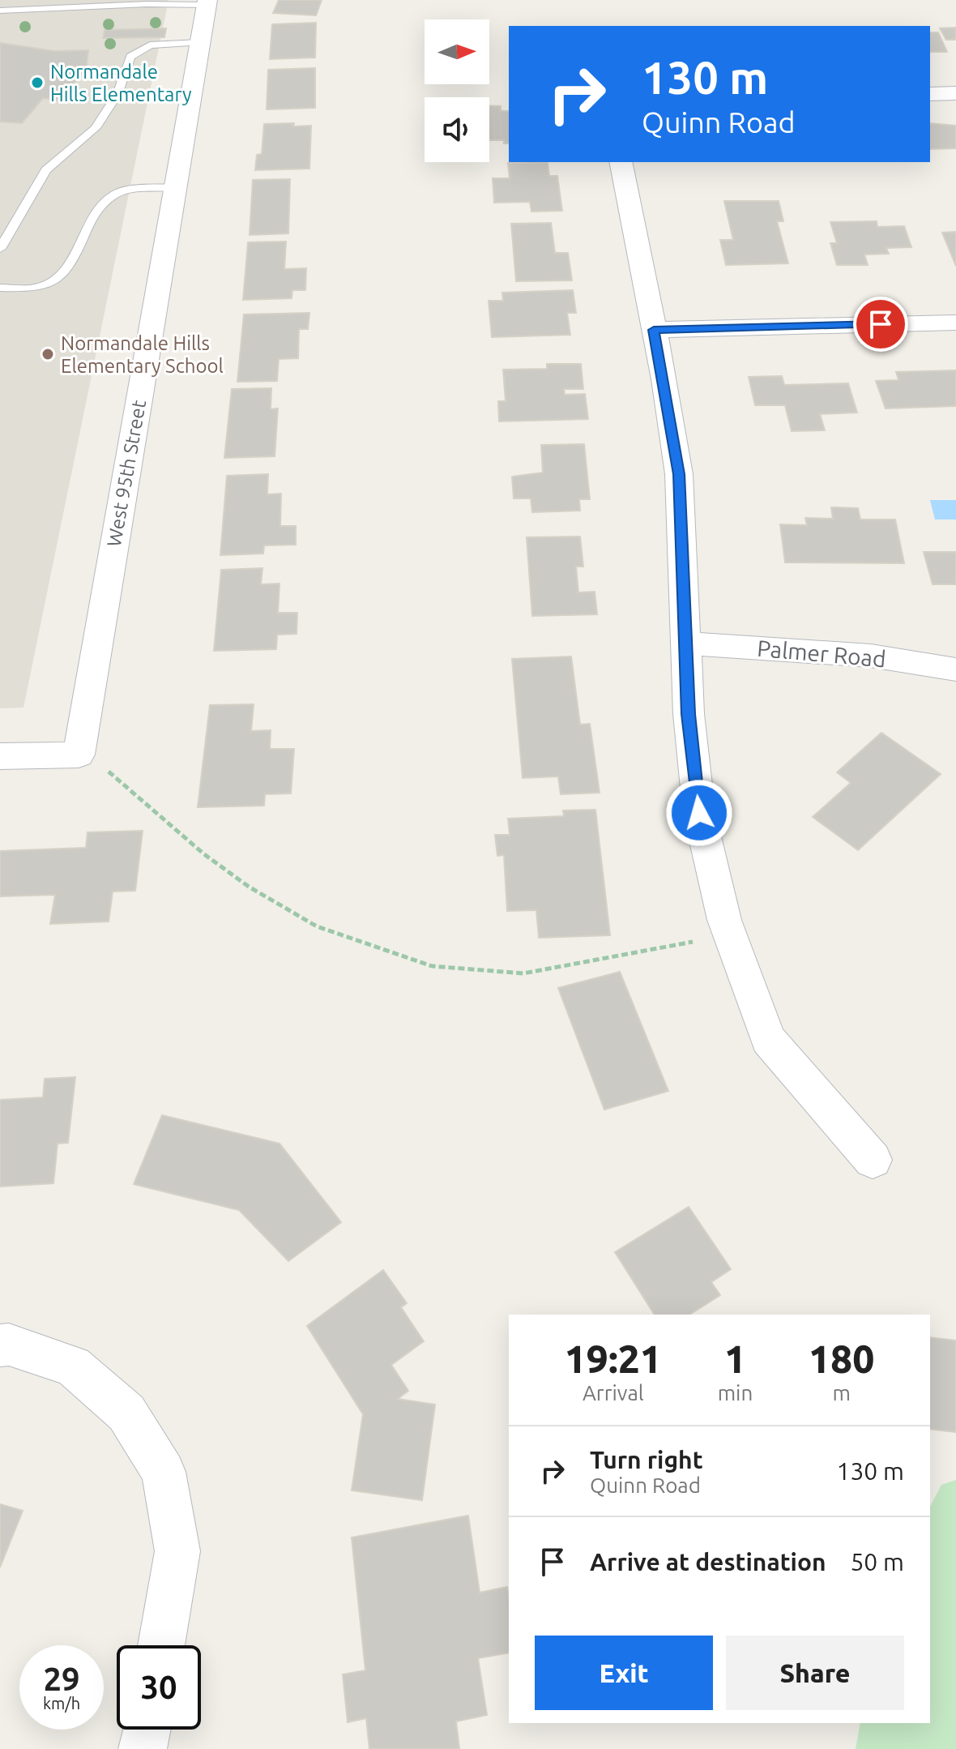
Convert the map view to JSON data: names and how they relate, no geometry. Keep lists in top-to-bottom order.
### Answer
{
  "streets": {
    "street": ["West 95th Street", "Palmer Road"]
  },
  "places": ["Normandale Hills Elementary", "Normandale Hills Elementary School"],
  "north": "right",
  "page": {
    "turn": ["130 m", "Quinn Road"],
    "eta": [
      "19:21",
      "Arrival",
      "1",
      "min",
      "180",
      "m"
    ],
    "list": [
      {
        "name": "Turn right",
        "note": "Quinn Road",
        "value": "130 m"
      },
      {
        "name": "Arrive at destination",
        "value": "50 m"
      }
    ],
    "buttons": ["Exit", "Share"],
    "speed": "29 km/h",
    "limit": "30"
  }
}
